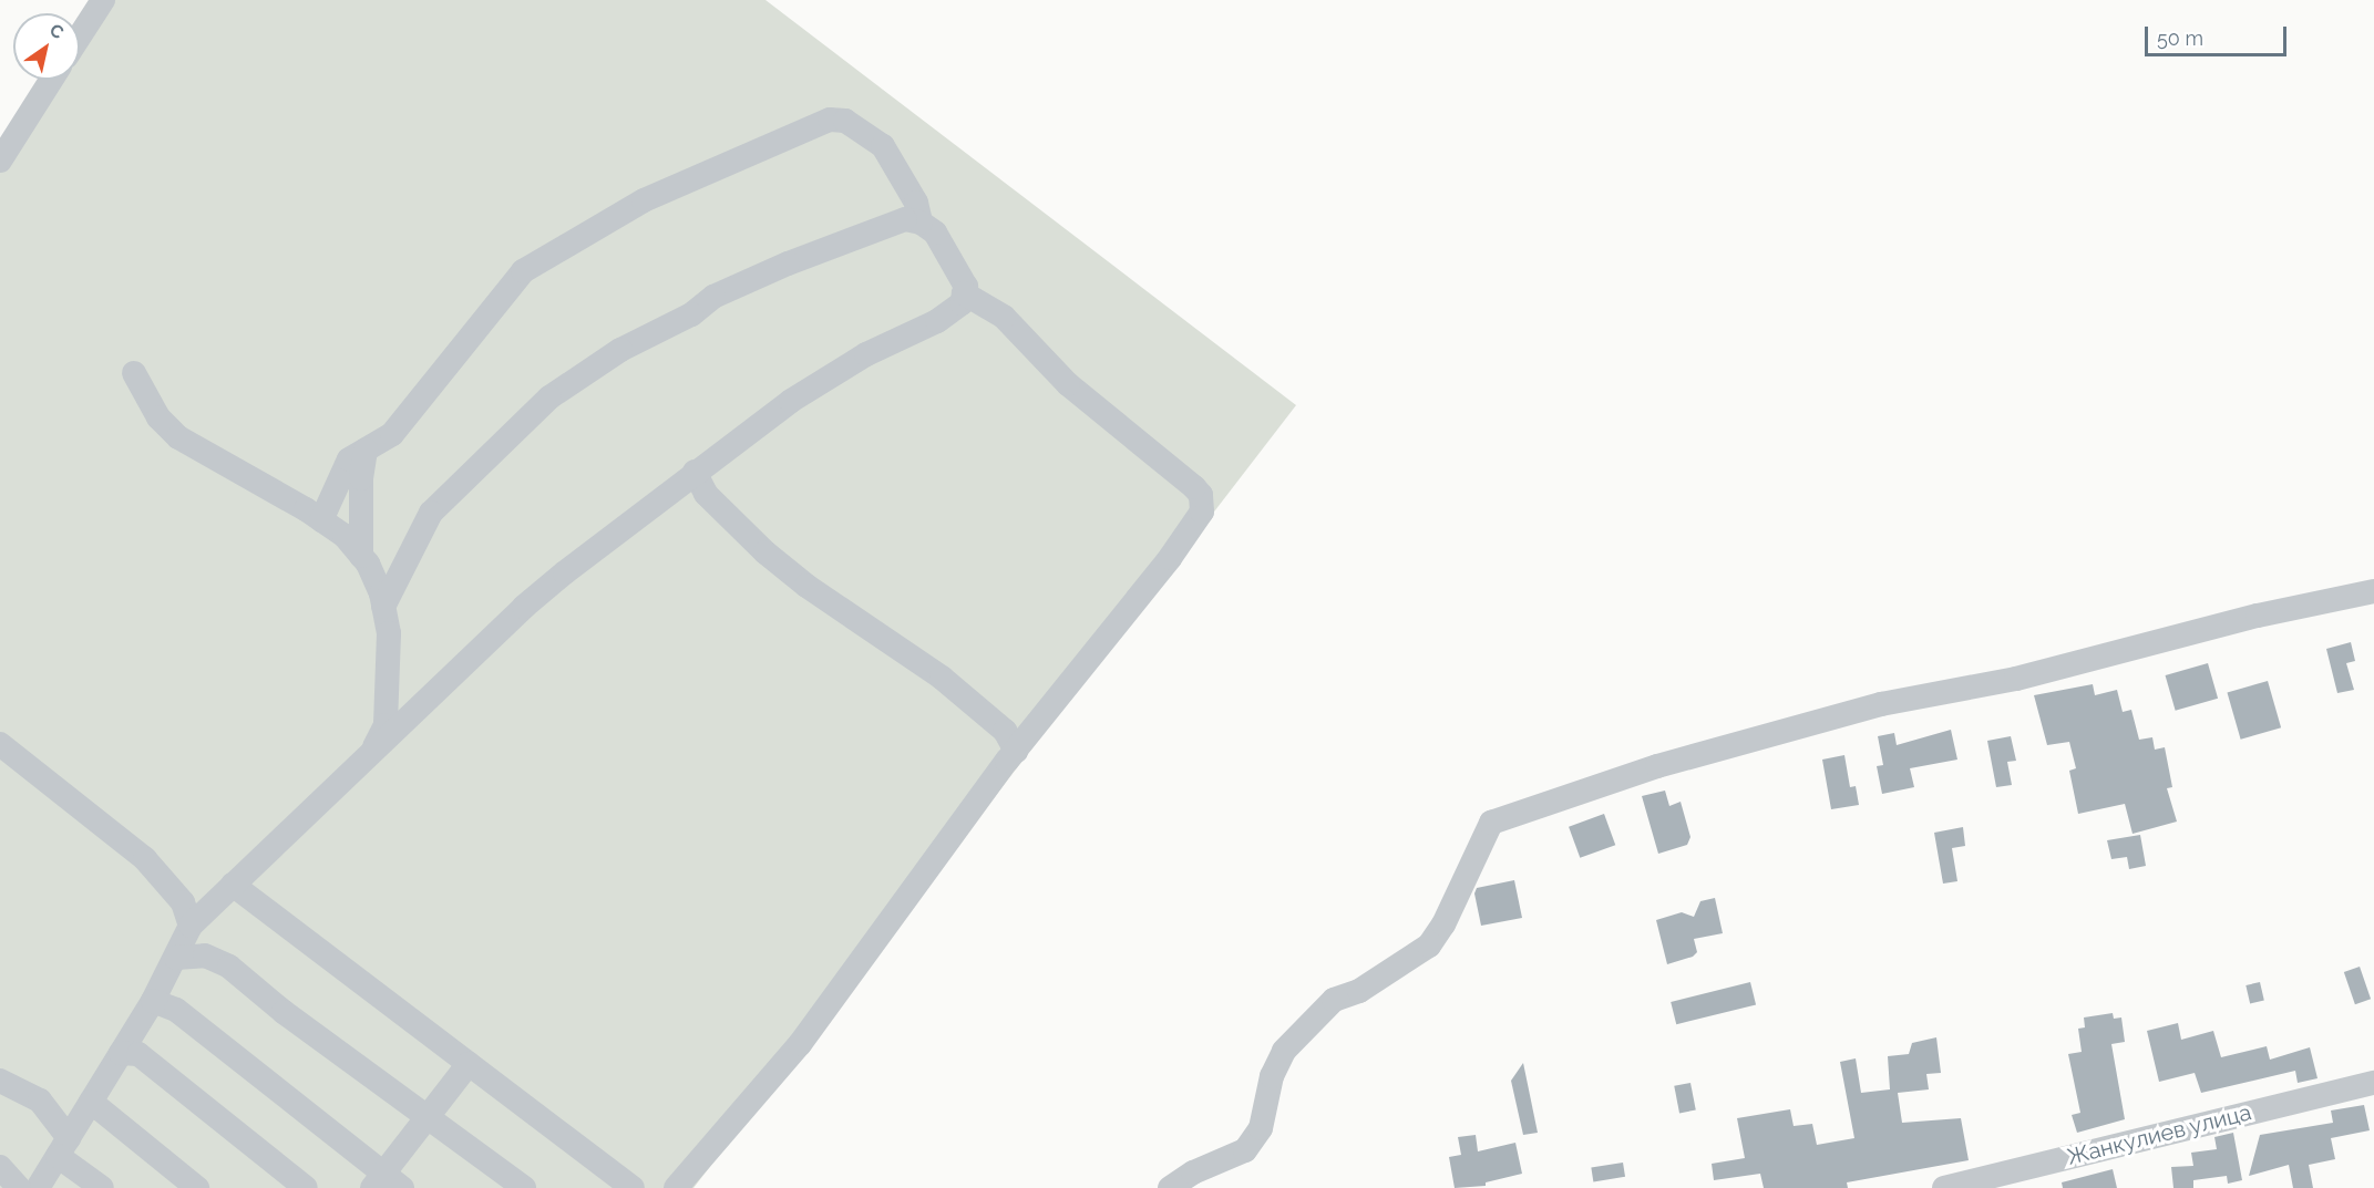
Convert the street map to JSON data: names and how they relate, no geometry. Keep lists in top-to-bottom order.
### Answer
{
  "streets": {
    "street": ["Жанкулиев улица"]
  },
  "scale_bar": "50 m",
  "north": "top right"
}
